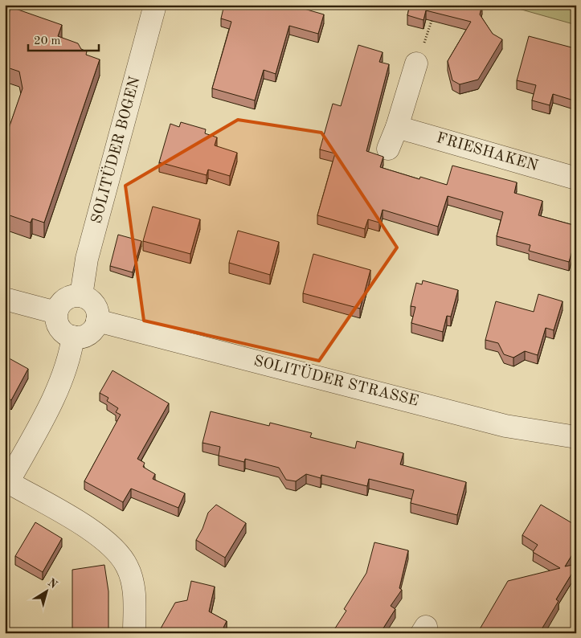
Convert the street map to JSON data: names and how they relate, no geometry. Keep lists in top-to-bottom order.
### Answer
{
  "streets": {
    "street": ["SOLITÜDER BOGEN", "FRIESHAKEN", "SOLITÜDER STRASSE"]
  },
  "crossings": [
    ["SOLITÜDER BOGEN", "SOLITÜDER STRASSE"]
  ],
  "scale_bar": "20 m",
  "north": "top right"
}
